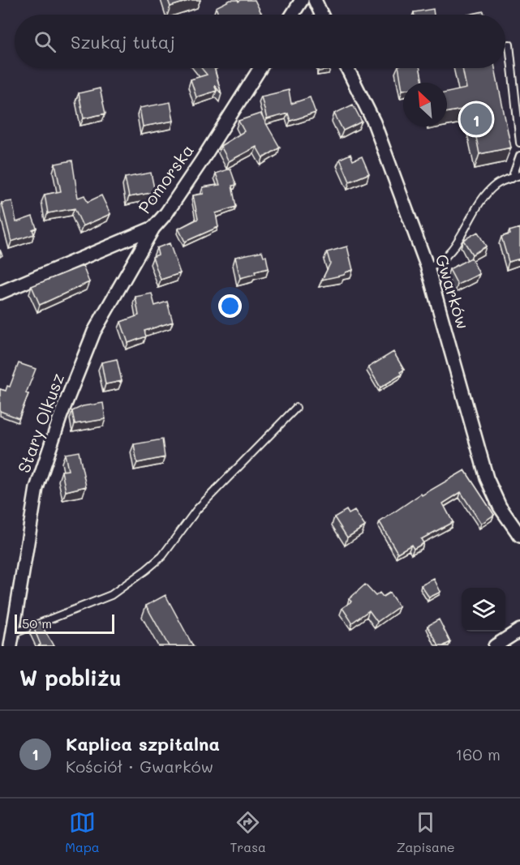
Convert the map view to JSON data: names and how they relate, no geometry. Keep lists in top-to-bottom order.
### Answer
{
  "streets": {
    "street": ["Pomorska", "Gwarków", "Stary Olkusz"]
  },
  "crossings": [
    ["Pomorska", "Stary Olkusz"]
  ],
  "scale_bar": "50 m",
  "north": "top left",
  "page": {
    "search": "Szukaj tutaj",
    "pins": "1",
    "scale": "50 m",
    "heading": "W pobliżu",
    "list": [
      {
        "mark": "1",
        "name": "Kaplica szpitalna",
        "note": "Kościół · Gwarków",
        "value": "160 m"
      }
    ],
    "nav": ["Mapa", "Trasa", "Zapisane"]
  }
}
